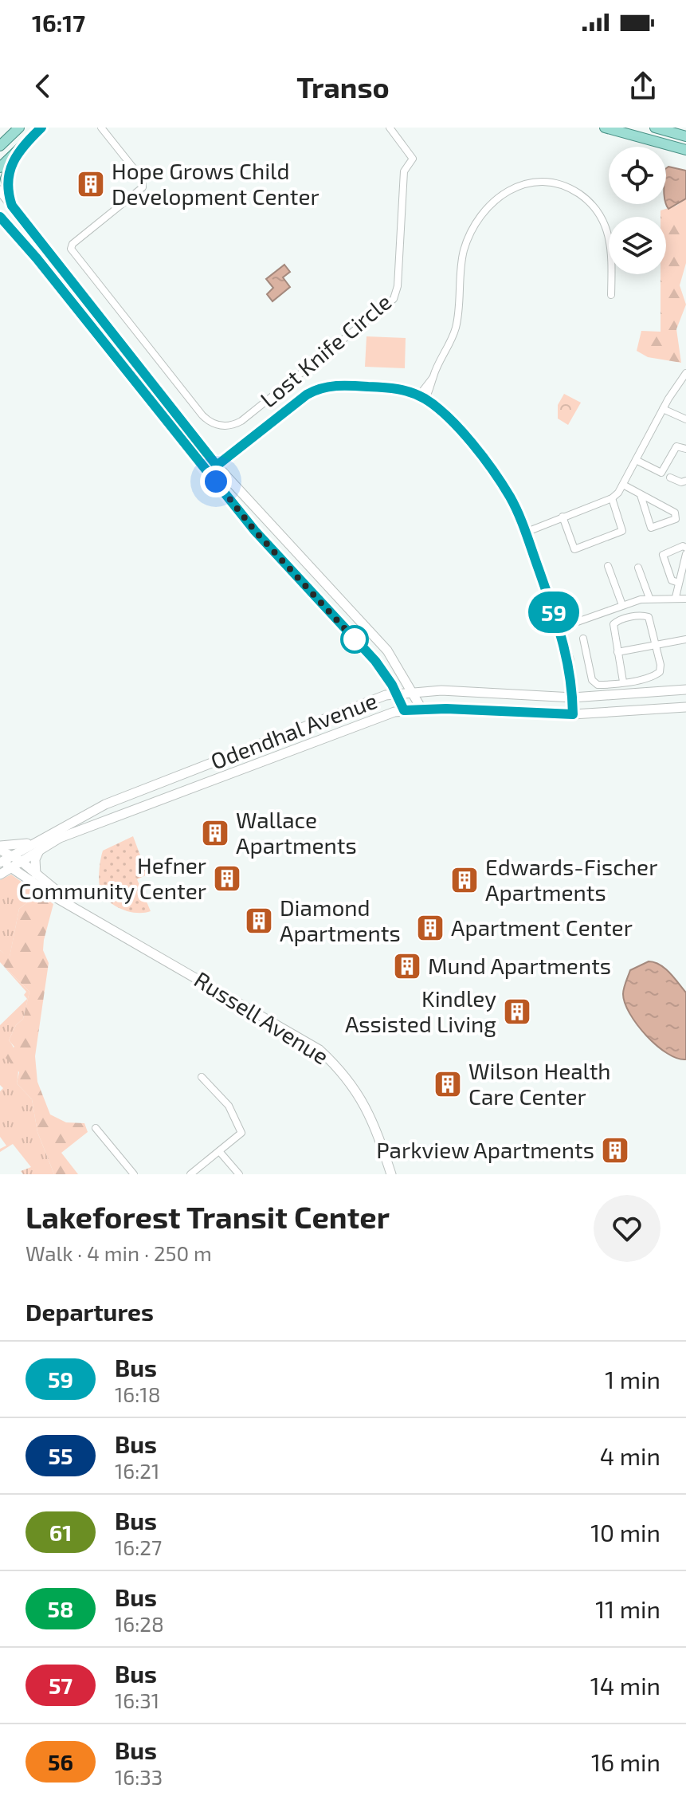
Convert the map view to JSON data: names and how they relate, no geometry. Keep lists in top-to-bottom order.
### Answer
{
  "streets": {
    "street": ["Lost Knife Circle", "Odendhal Avenue", "Russell Avenue"]
  },
  "crossings": [
    ["Odendhal Avenue", "Russell Avenue"]
  ],
  "places": {
    "building": [
      "Hope Grows Child Development Center",
      "Wallace Apartments",
      "Hefner Community Center",
      "Edwards-Fischer Apartments",
      "Diamond Apartments",
      "Apartment Center",
      "Mund Apartments",
      "Kindley Assisted Living",
      "Wilson Health Care Center",
      "Parkview Apartments"
    ]
  },
  "lines": ["bus line 59"],
  "page": {
    "status": "16:17",
    "header": "Transo",
    "on_map": "59",
    "heading": [
      ["Lakeforest Transit Center", "Walk · 4 min · 250 m"],
      "Departures"
    ],
    "list": [
      {
        "mark": "59",
        "name": "Bus",
        "note": "16:18",
        "value": "1 min"
      },
      {
        "mark": "55",
        "name": "Bus",
        "note": "16:21",
        "value": "4 min"
      },
      {
        "mark": "61",
        "name": "Bus",
        "note": "16:27",
        "value": "10 min"
      },
      {
        "mark": "58",
        "name": "Bus",
        "note": "16:28",
        "value": "11 min"
      },
      {
        "mark": "57",
        "name": "Bus",
        "note": "16:31",
        "value": "14 min"
      },
      {
        "mark": "56",
        "name": "Bus",
        "note": "16:33",
        "value": "16 min"
      }
    ]
  }
}
